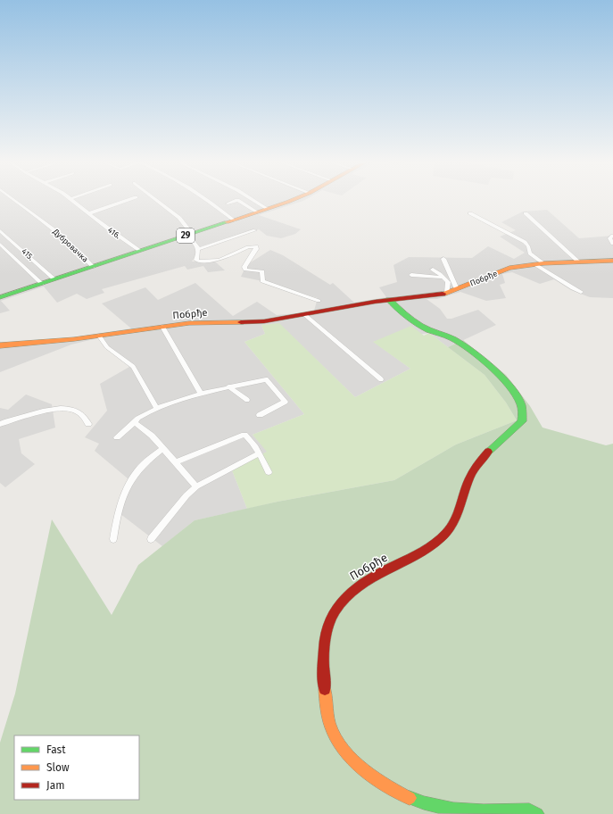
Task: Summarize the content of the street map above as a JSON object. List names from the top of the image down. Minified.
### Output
{"streets":{"street":["416.","29","Дубровачка","415.","Побрђе"]},"crossings":[["416.","Дубровачка"],["Дубровачка","415."]],"legend":["Fast","Slow","Jam"]}
